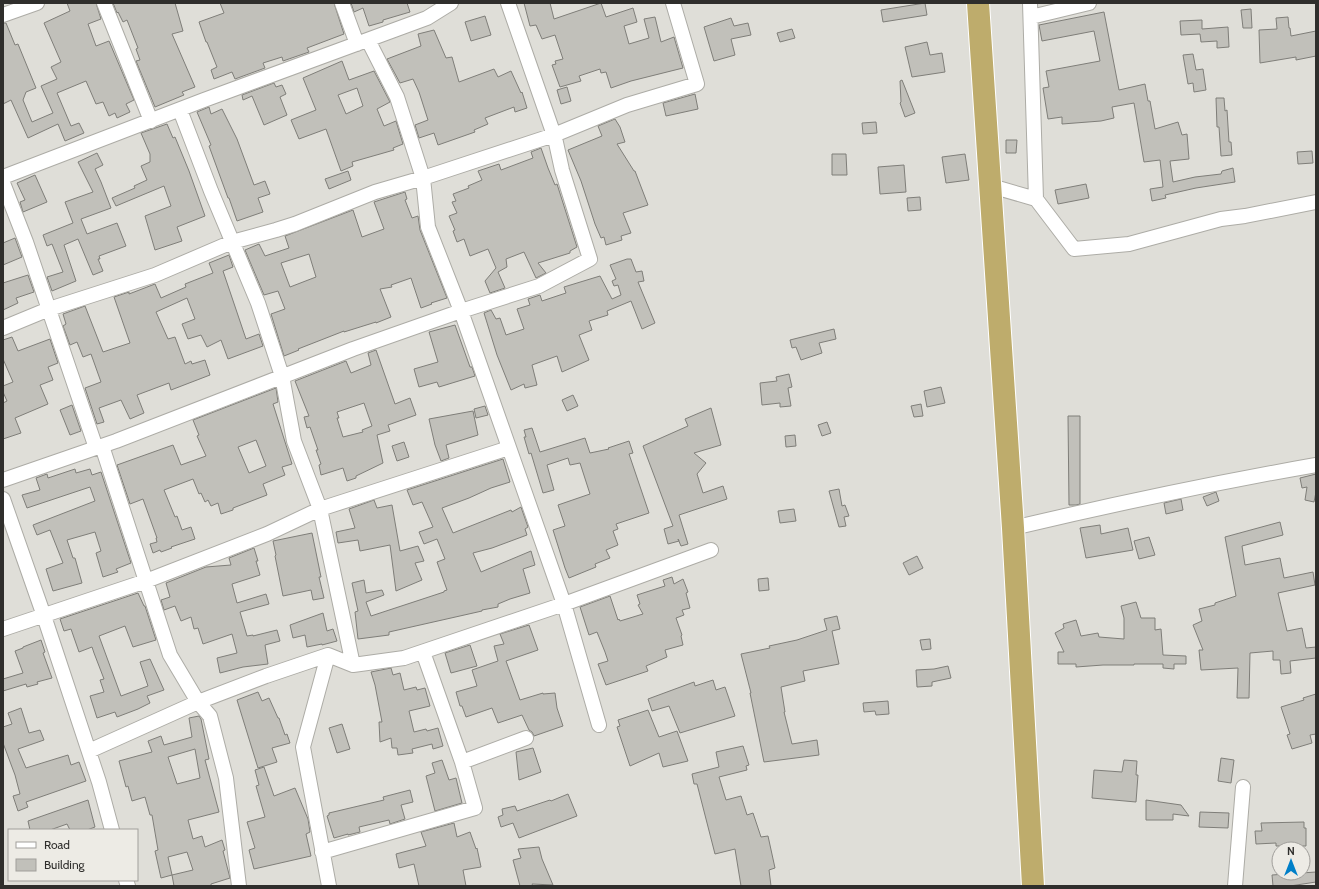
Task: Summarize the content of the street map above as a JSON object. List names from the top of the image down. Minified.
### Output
{"legend":["Road","Building"],"north":"top"}
